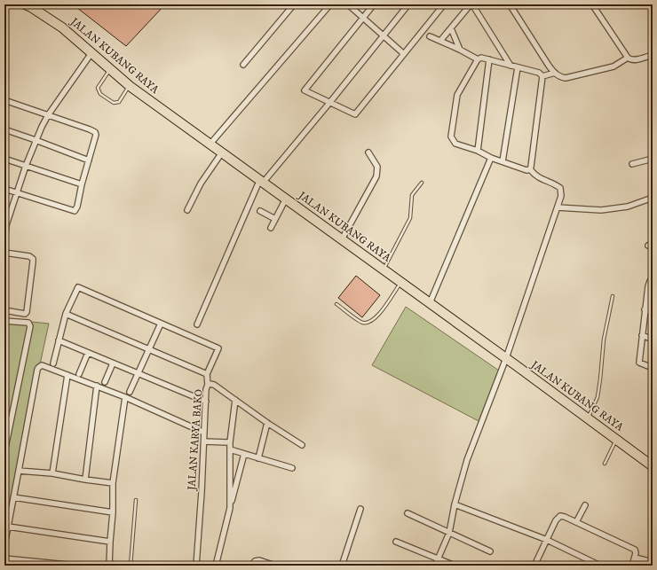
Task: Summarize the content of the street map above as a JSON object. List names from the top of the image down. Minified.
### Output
{"streets":{"highway":["JALAN KUBANG RAYA"],"street":["JALAN KARYA BAKO"]}}
